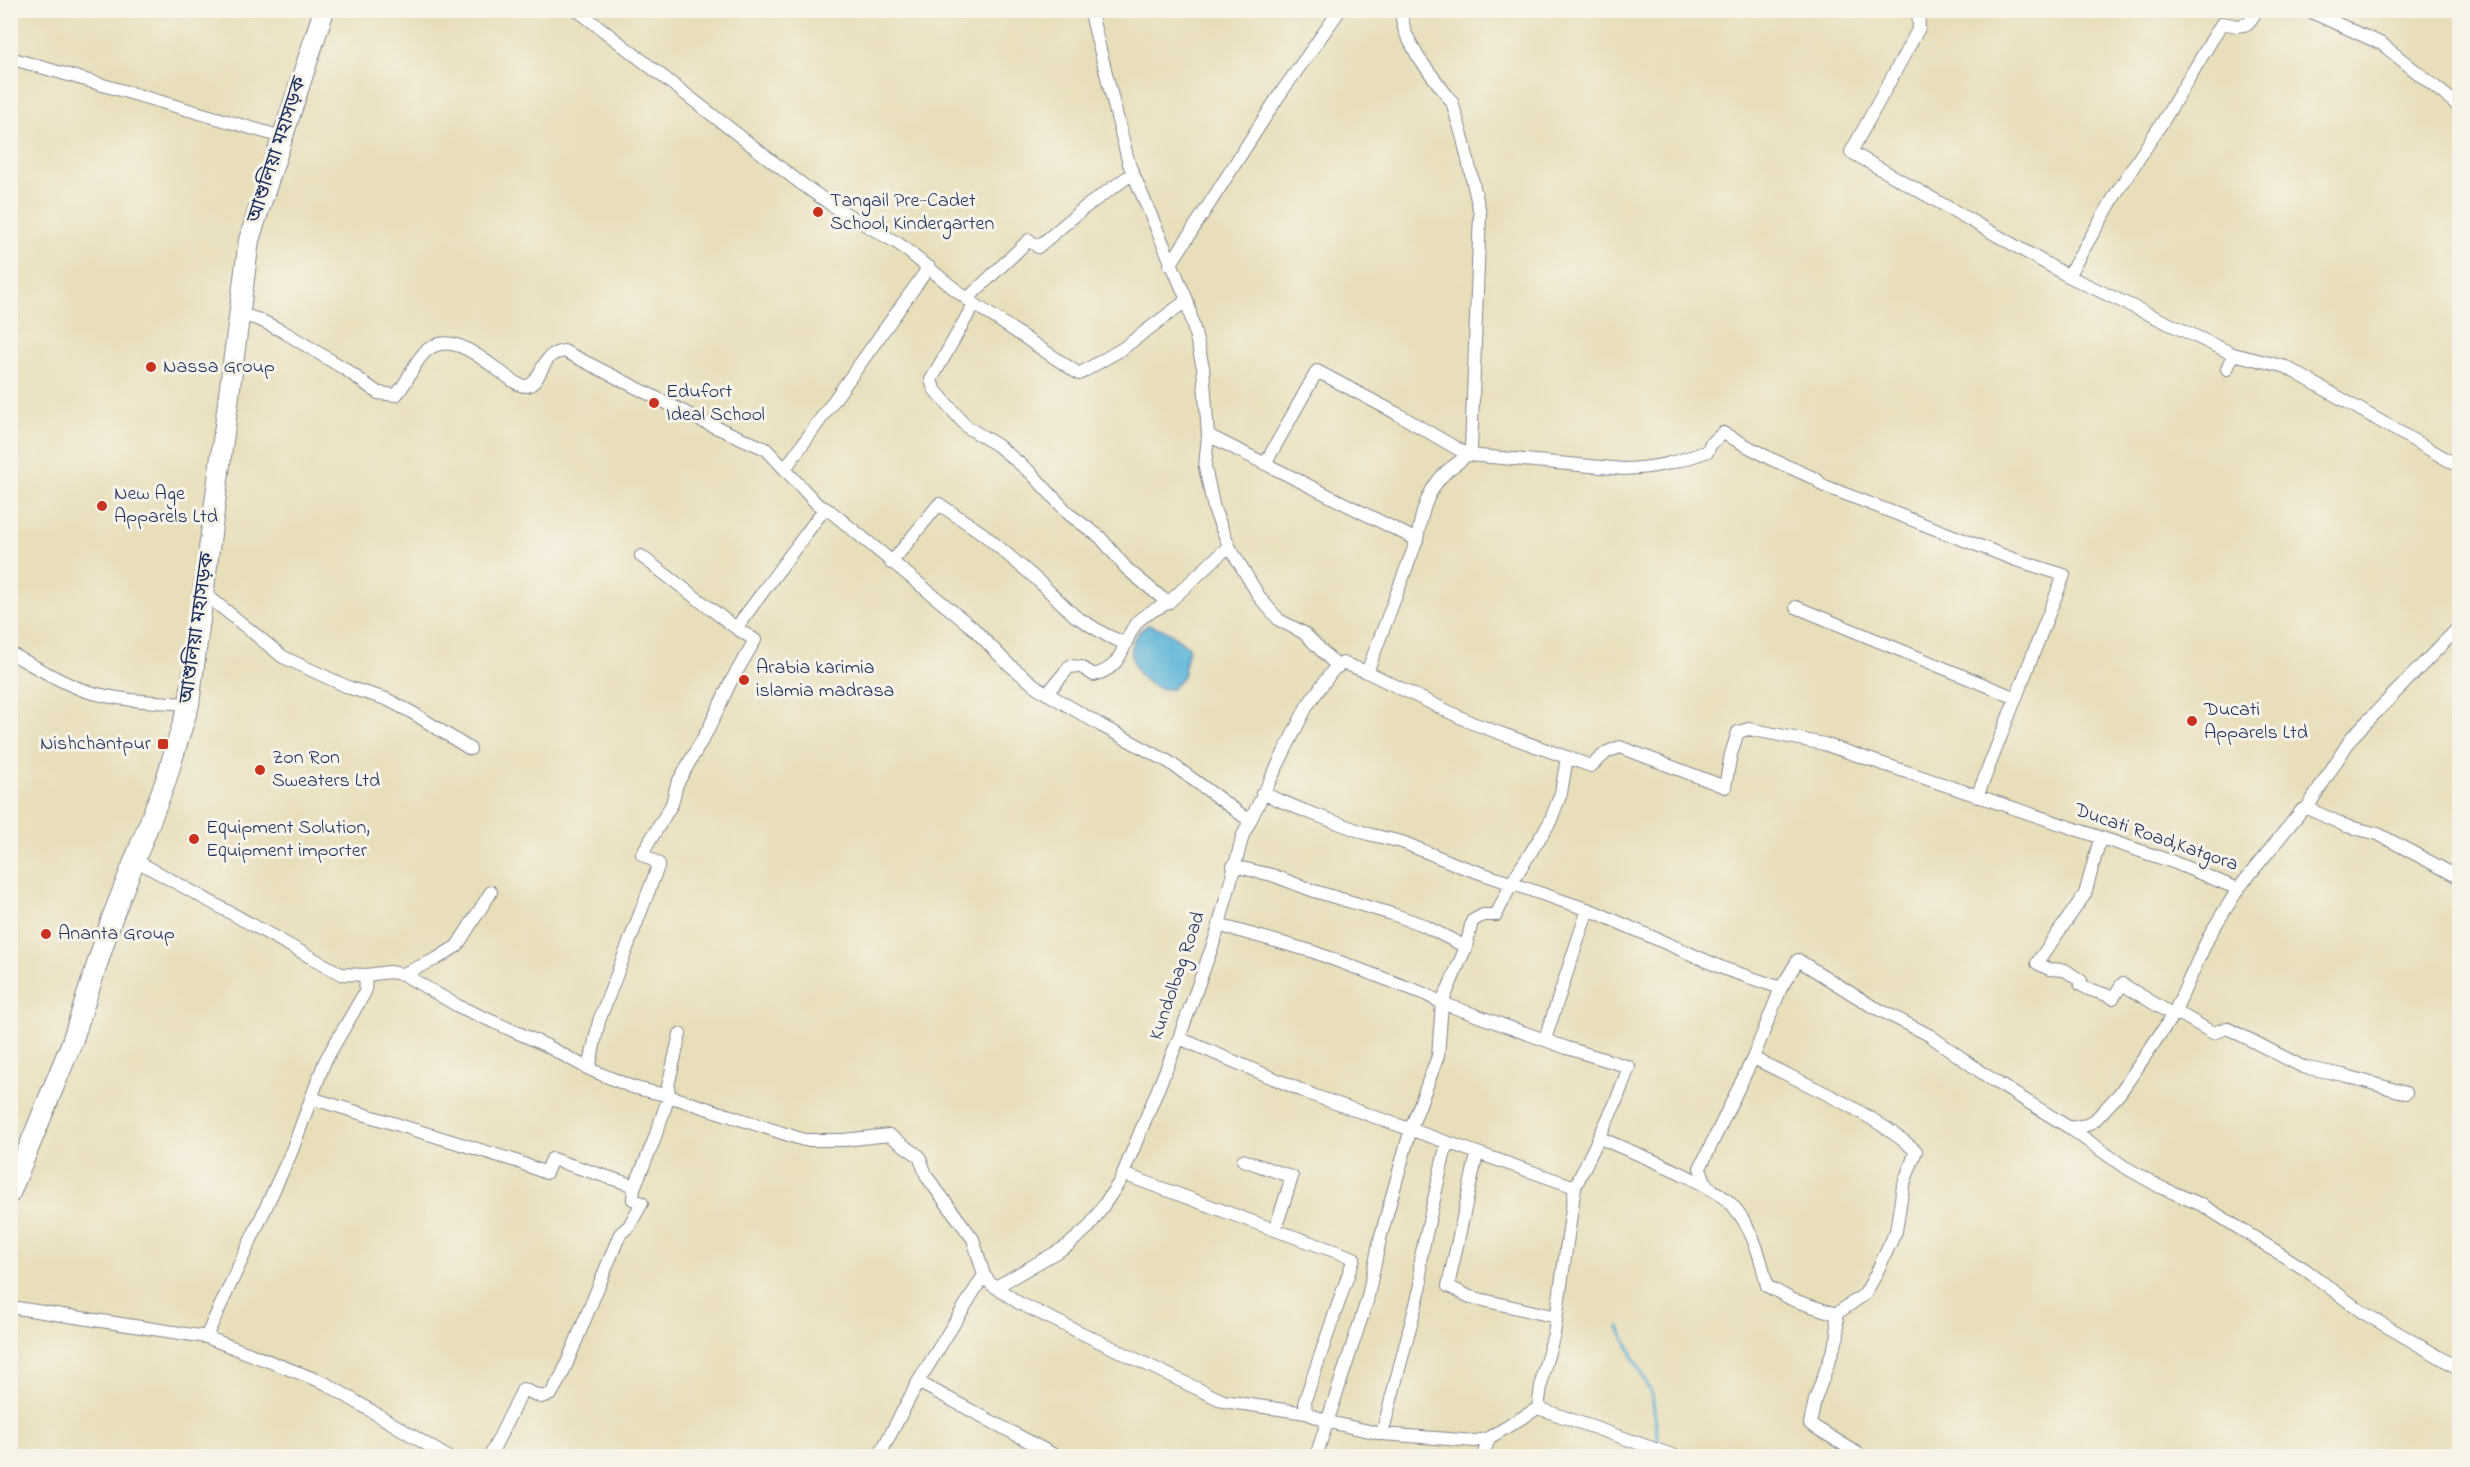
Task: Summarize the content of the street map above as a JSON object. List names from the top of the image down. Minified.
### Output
{"streets":{"highway":["আশুলিয়া মহাসড়ক"],"street":["Ducati Road,Katgora","Kundolbag Road"]},"places":{"other":["Tangail Pre-Cadet School, Kindergarten","Nassa Group","Edufort Ideal School","New Age Apparels Ltd","Arabia karimia islamia madrasa","Ducati Apparels Ltd","Zon Ron Sweaters Ltd","Equipment Solution, Equipment importer","Ananta Group"],"transit":["Nishchantpur"]}}
